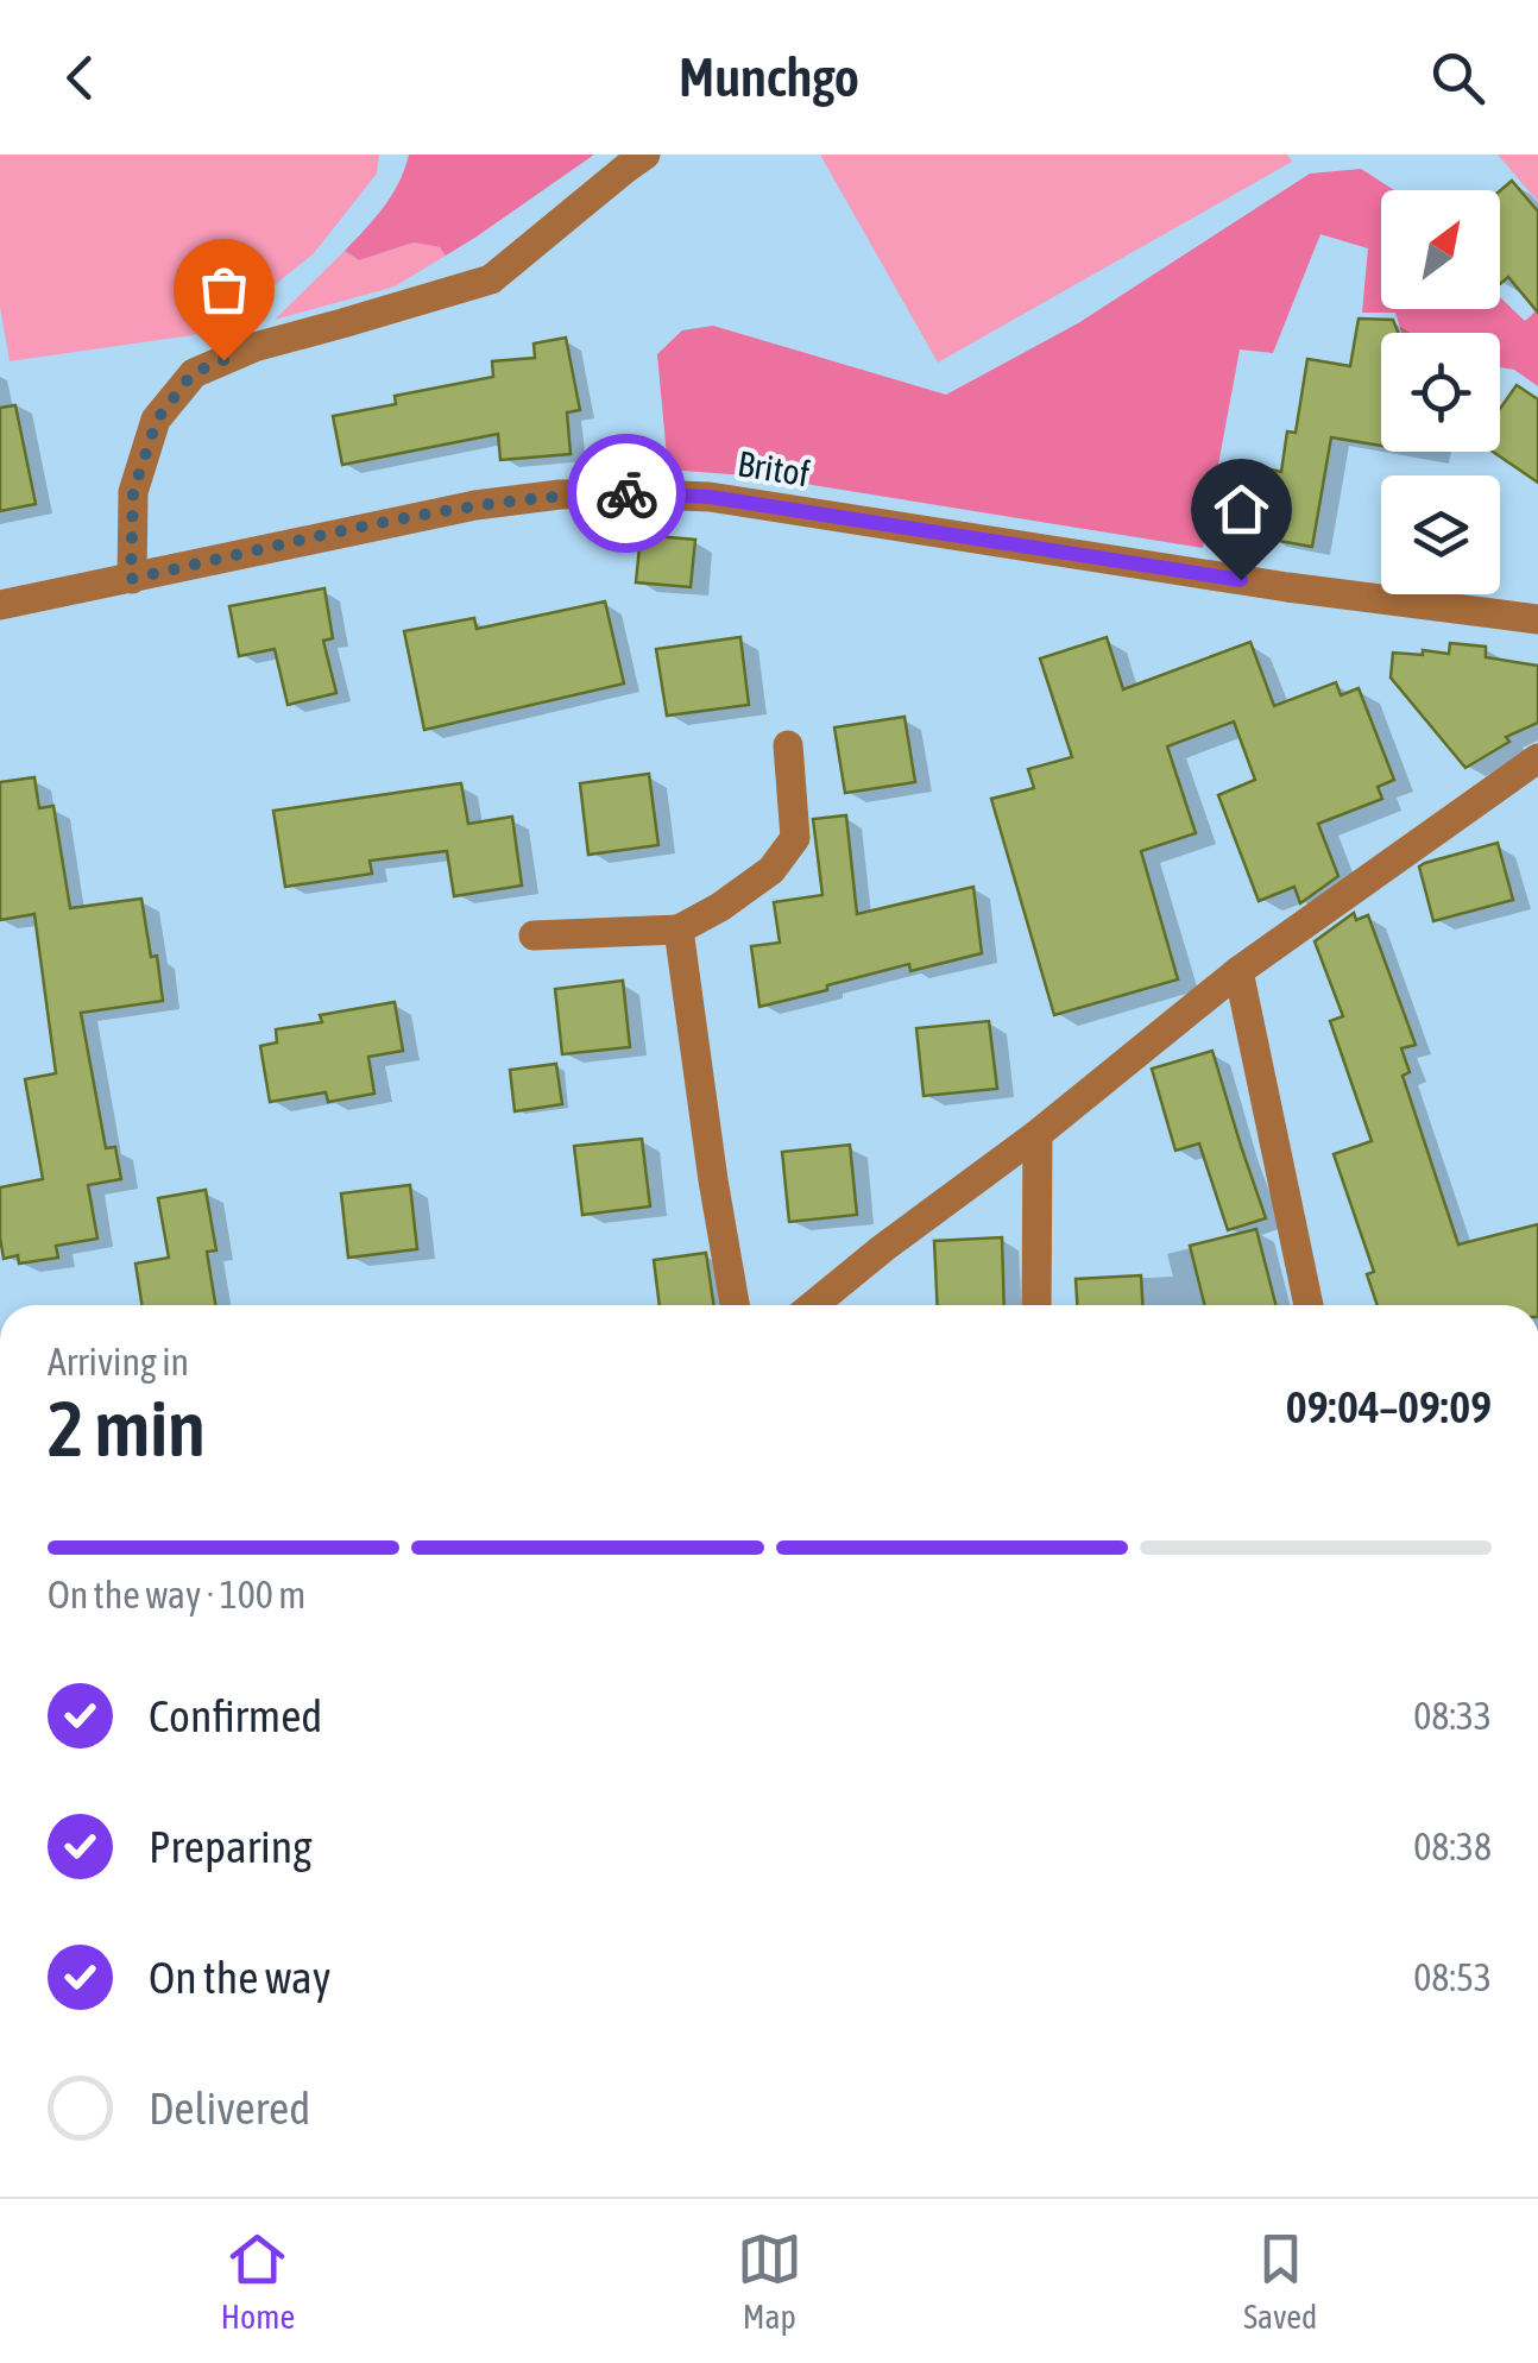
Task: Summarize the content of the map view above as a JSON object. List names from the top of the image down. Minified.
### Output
{"streets":{"street":["Britof"]},"north":"top right","page":{"header":"Munchgo","heading":["2 min","Arriving in","09:04–09:09"],"bar":"On the way · 100 m","list":[["Confirmed","08:33"],["Preparing","08:38"],["On the way","08:53"],"Delivered"],"tabs":["Home","Map","Saved"]}}
